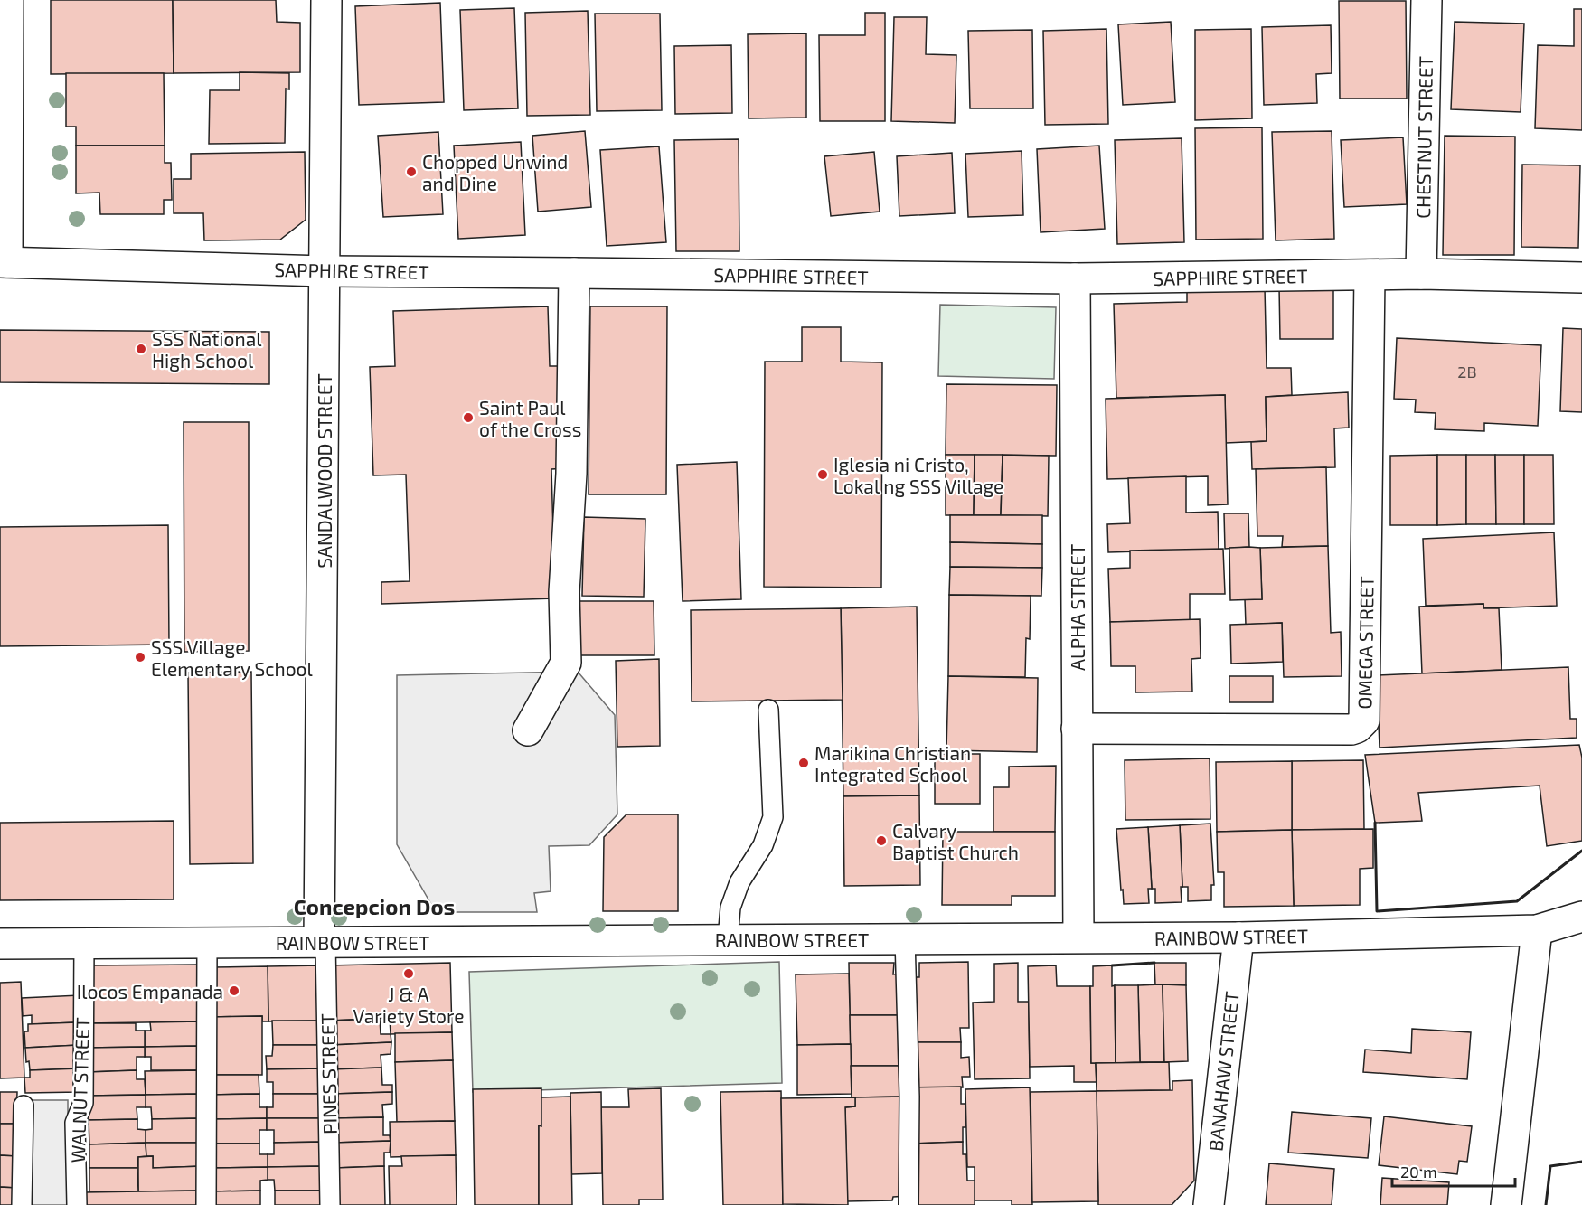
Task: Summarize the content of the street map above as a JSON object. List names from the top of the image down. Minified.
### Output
{"streets":{"street":["CHESTNUT STREET","SAPPHIRE STREET","SANDALWOOD STREET","ALPHA STREET","OMEGA STREET","RAINBOW STREET","BANAHAW STREET"],"lane":["PINES STREET","WALNUT STREET"]},"crossings":[["CHESTNUT STREET","SAPPHIRE STREET"],["SAPPHIRE STREET","SANDALWOOD STREET"],["SAPPHIRE STREET","ALPHA STREET"],["SAPPHIRE STREET","OMEGA STREET"],["SANDALWOOD STREET","RAINBOW STREET"],["SANDALWOOD STREET","PINES STREET"],["ALPHA STREET","OMEGA STREET"],["ALPHA STREET","RAINBOW STREET"],["RAINBOW STREET","BANAHAW STREET"],["RAINBOW STREET","PINES STREET"],["RAINBOW STREET","WALNUT STREET"]],"districts":["Concepcion Dos"],"places":["Chopped Unwind and Dine","SSS National High School","Saint Paul of the Cross","Iglesia ni Cristo, Lokal ng SSS Village","SSS Village Elementary School","Marikina Christian Integrated School","Calvary Baptist Church","J & A Variety Store","Ilocos Empanada"],"house_numbers":["2B"],"scale_bar":"20 m"}
